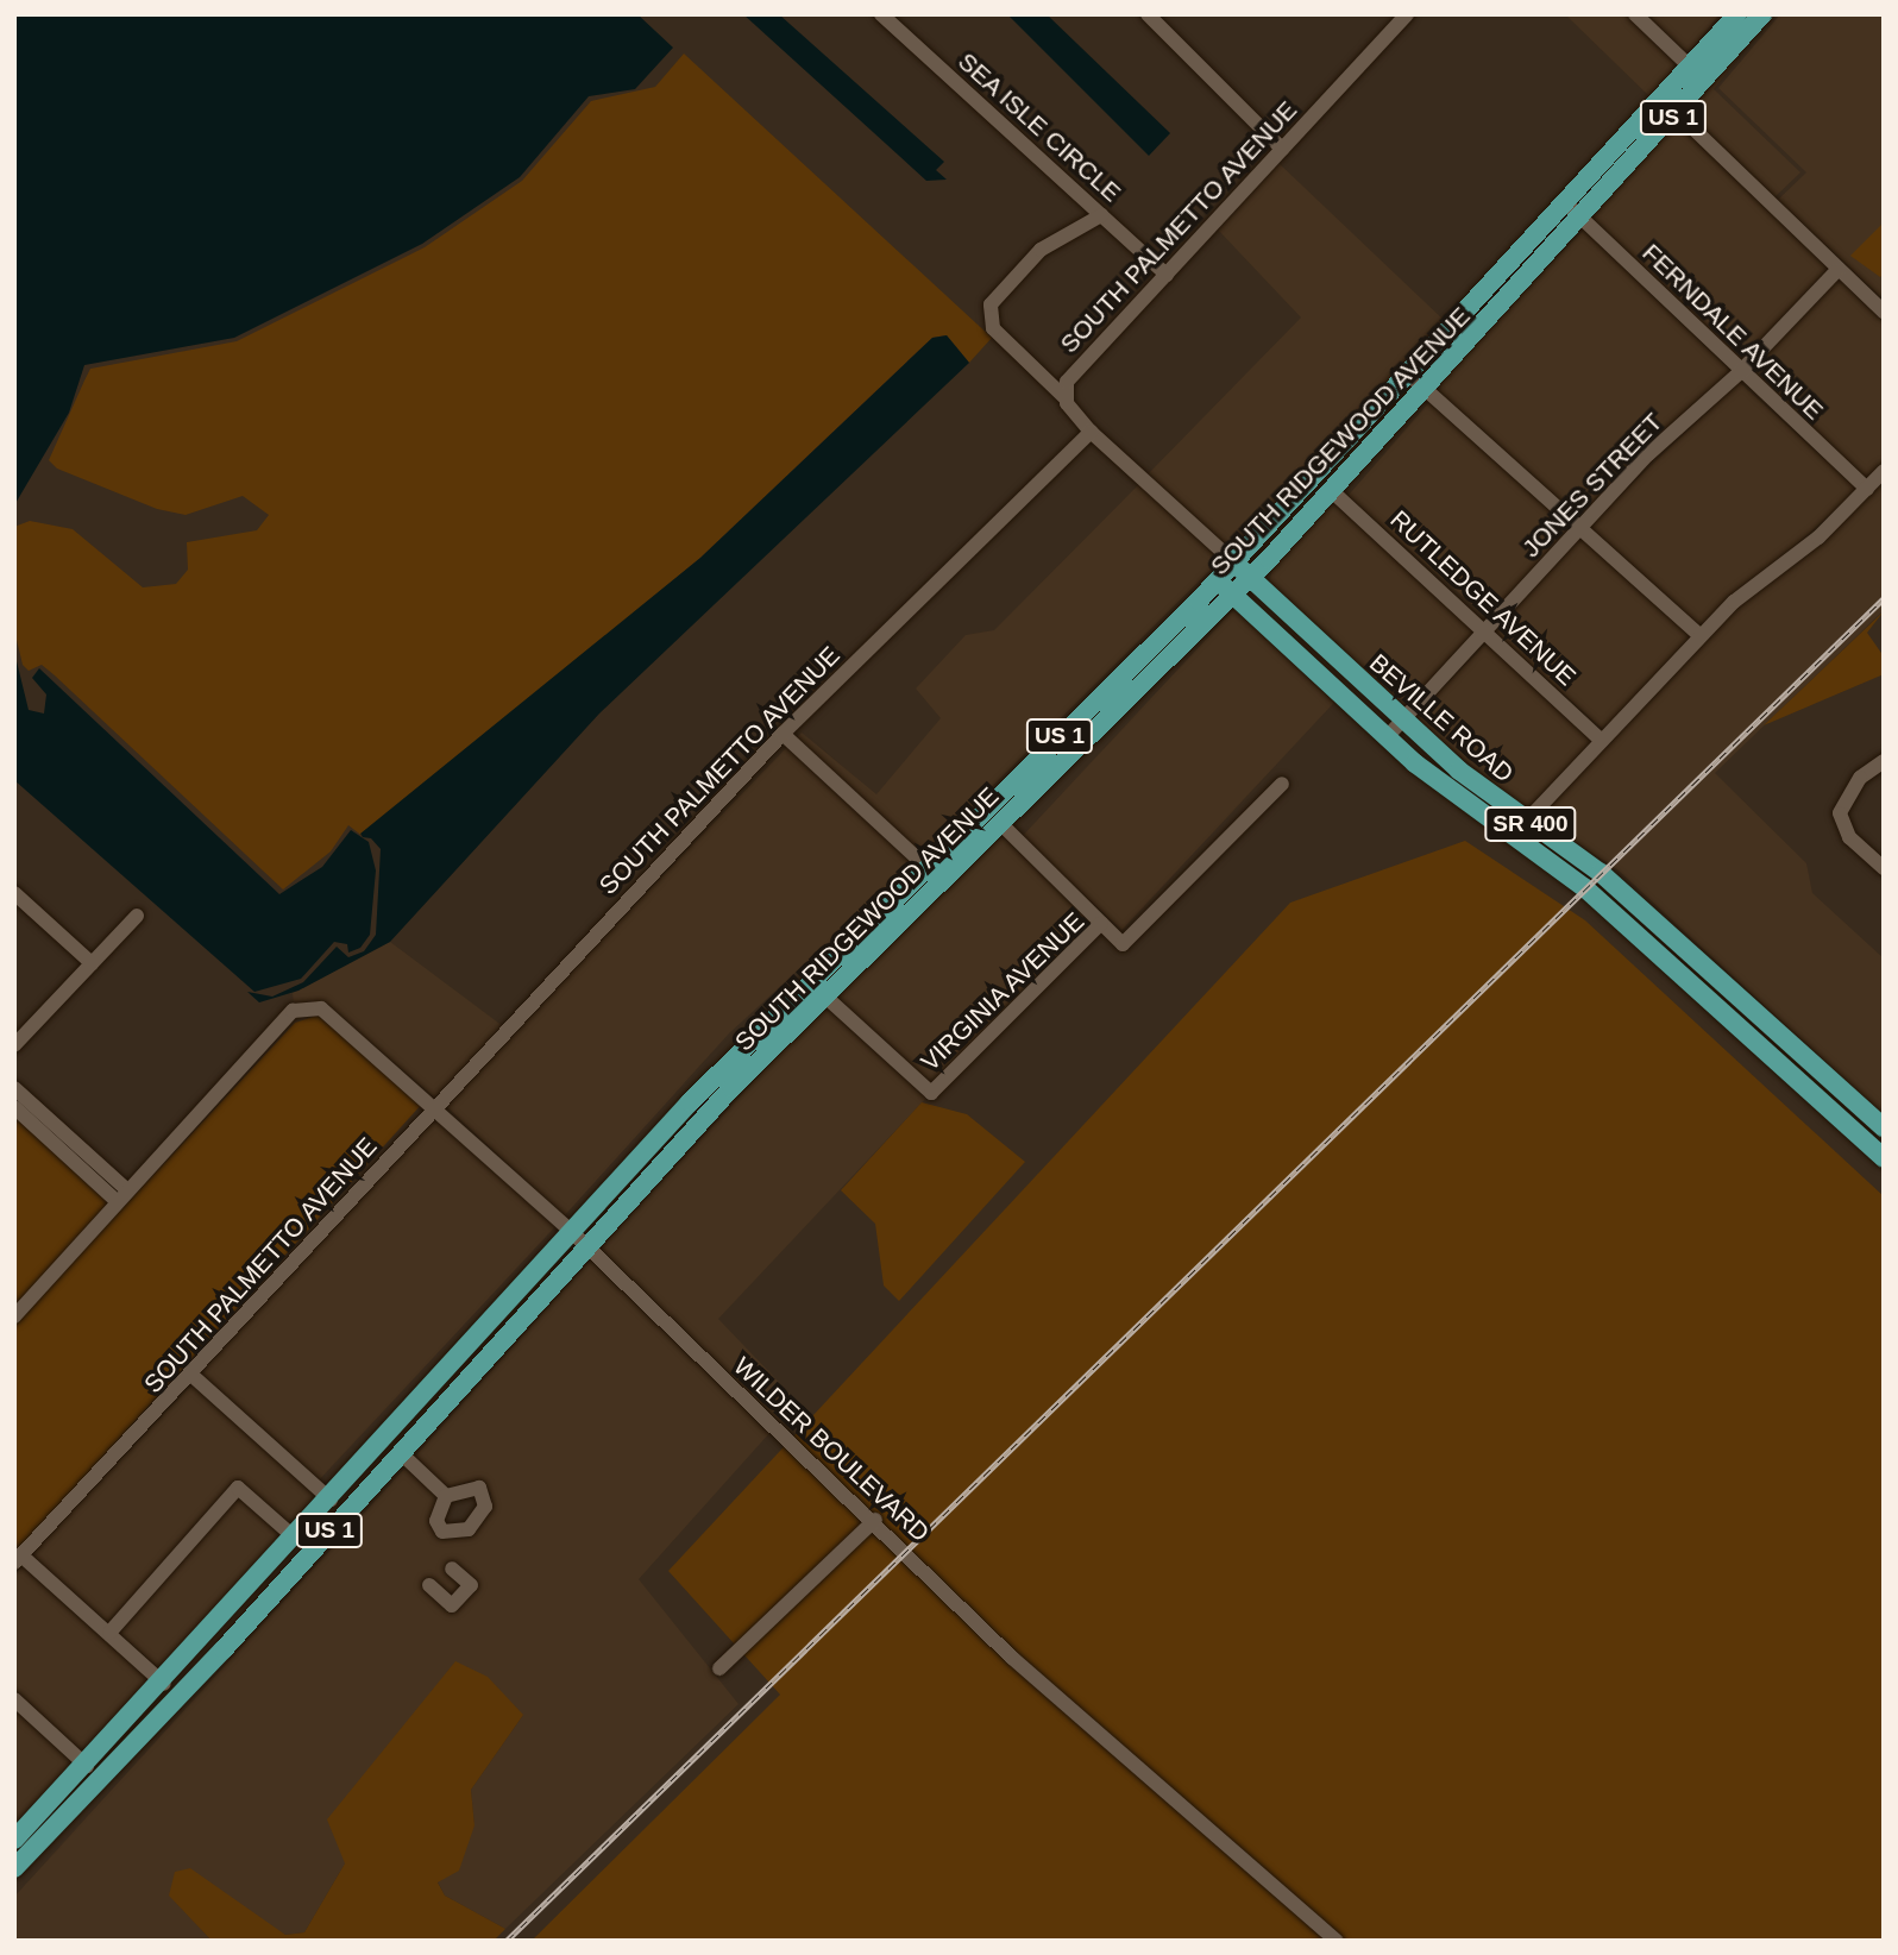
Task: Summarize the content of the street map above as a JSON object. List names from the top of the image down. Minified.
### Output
{"streets":{"main road":["US 1","SOUTH RIDGEWOOD AVENUE","BEVILLE ROAD","SR 400"],"street":["SEA ISLE CIRCLE","SOUTH PALMETTO AVENUE","FERNDALE AVENUE","JONES STREET","RUTLEDGE AVENUE","VIRGINIA AVENUE","WILDER BOULEVARD"]},"crossings":[["SEA ISLE CIRCLE","SOUTH PALMETTO AVENUE"],["SOUTH PALMETTO AVENUE","BEVILLE ROAD"],["SOUTH PALMETTO AVENUE","WILDER BOULEVARD"],["FERNDALE AVENUE","SOUTH RIDGEWOOD AVENUE"],["FERNDALE AVENUE","JONES STREET"],["SOUTH RIDGEWOOD AVENUE","RUTLEDGE AVENUE"],["SOUTH RIDGEWOOD AVENUE","BEVILLE ROAD"],["SOUTH RIDGEWOOD AVENUE","VIRGINIA AVENUE"],["SOUTH RIDGEWOOD AVENUE","WILDER BOULEVARD"],["JONES STREET","RUTLEDGE AVENUE"],["JONES STREET","BEVILLE ROAD"]]}
